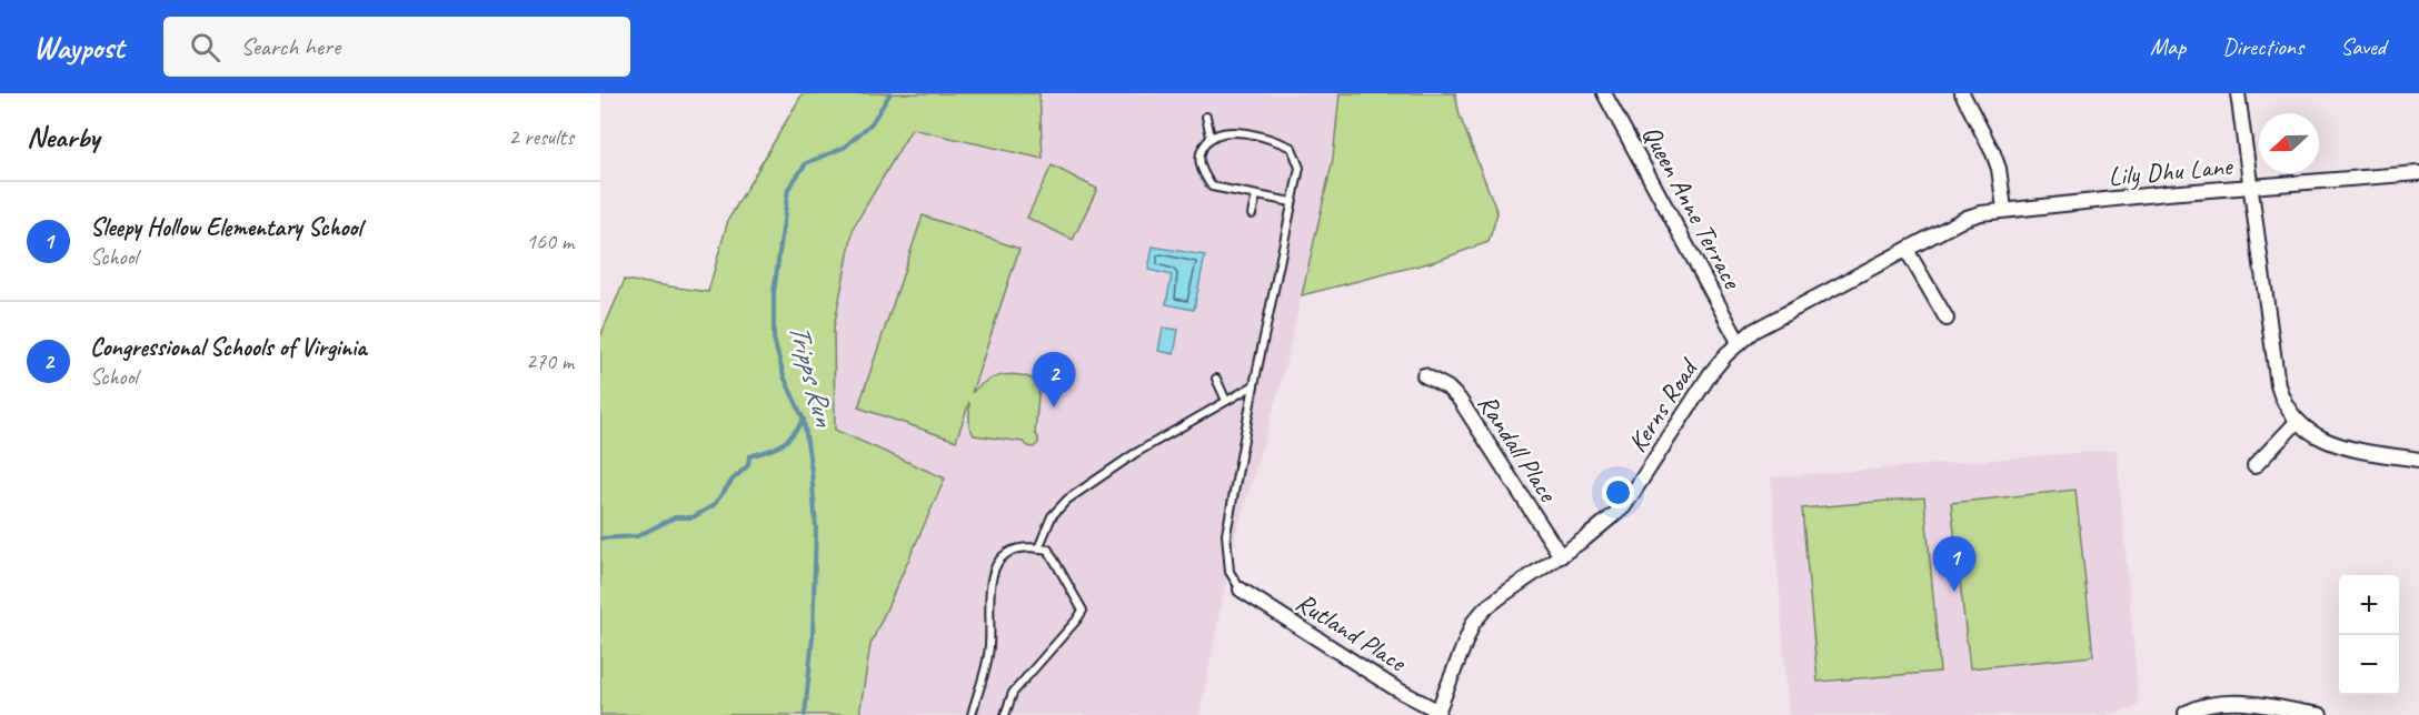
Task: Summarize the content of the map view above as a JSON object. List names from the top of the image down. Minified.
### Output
{"streets":{"street":["Lily Dhu Lane","Queen Anne Terrace","Kerns Road","Randall Place","Rutland Place"]},"crossings":[["Lily Dhu Lane","Kerns Road"],["Queen Anne Terrace","Kerns Road"],["Kerns Road","Randall Place"],["Kerns Road","Rutland Place"]],"water":["Tripps Run"],"north":"left","page":{"header":"Waypost","search":"Search here","nav":["Map","Directions","Saved"],"heading":["Nearby","2 results"],"list":[{"mark":"1","name":"Sleepy Hollow Elementary School","note":"School","value":"160 m"},{"mark":"2","name":"Congressional Schools of Virginia","note":"School","value":"270 m"}],"pins":["2","1"],"map_buttons":["+","−"]}}
